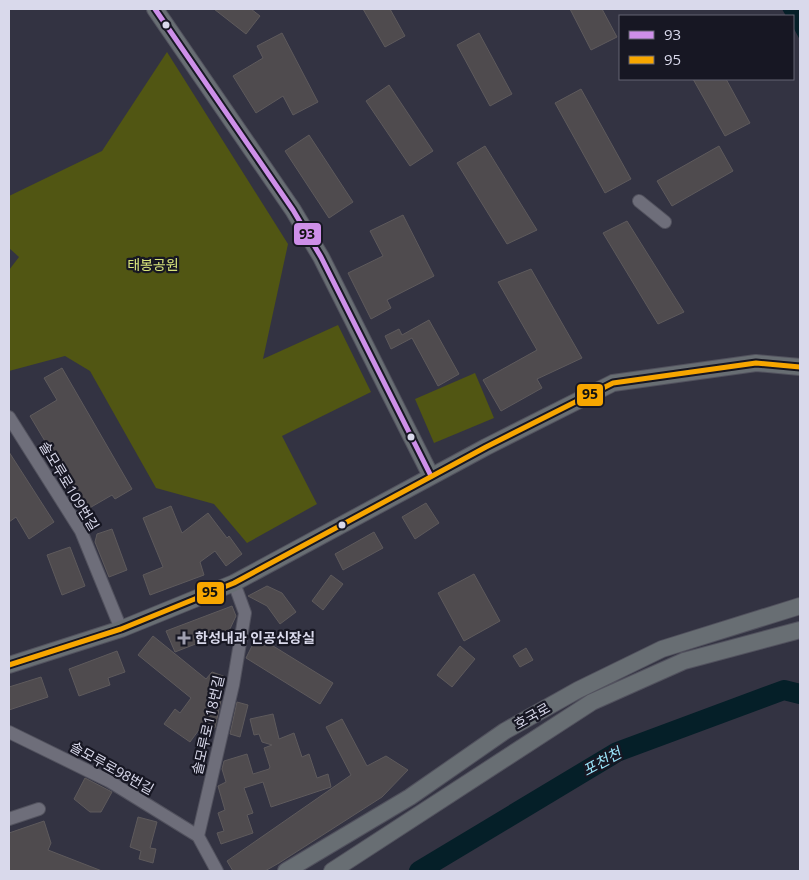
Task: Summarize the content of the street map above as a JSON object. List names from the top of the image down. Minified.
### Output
{"streets":{"main road":["호국로"],"street":["솔모루로109번길","솔모루로118번길","솔모루로98번길"]},"crossings":[["솔모루로118번길","솔모루로98번길"]],"water":["포천천"],"parks":["태봉공원"],"places":{"health":["한성내과 인공신장실"]},"lines":["transit line 93","transit line 95"],"legend":["93","95"]}
